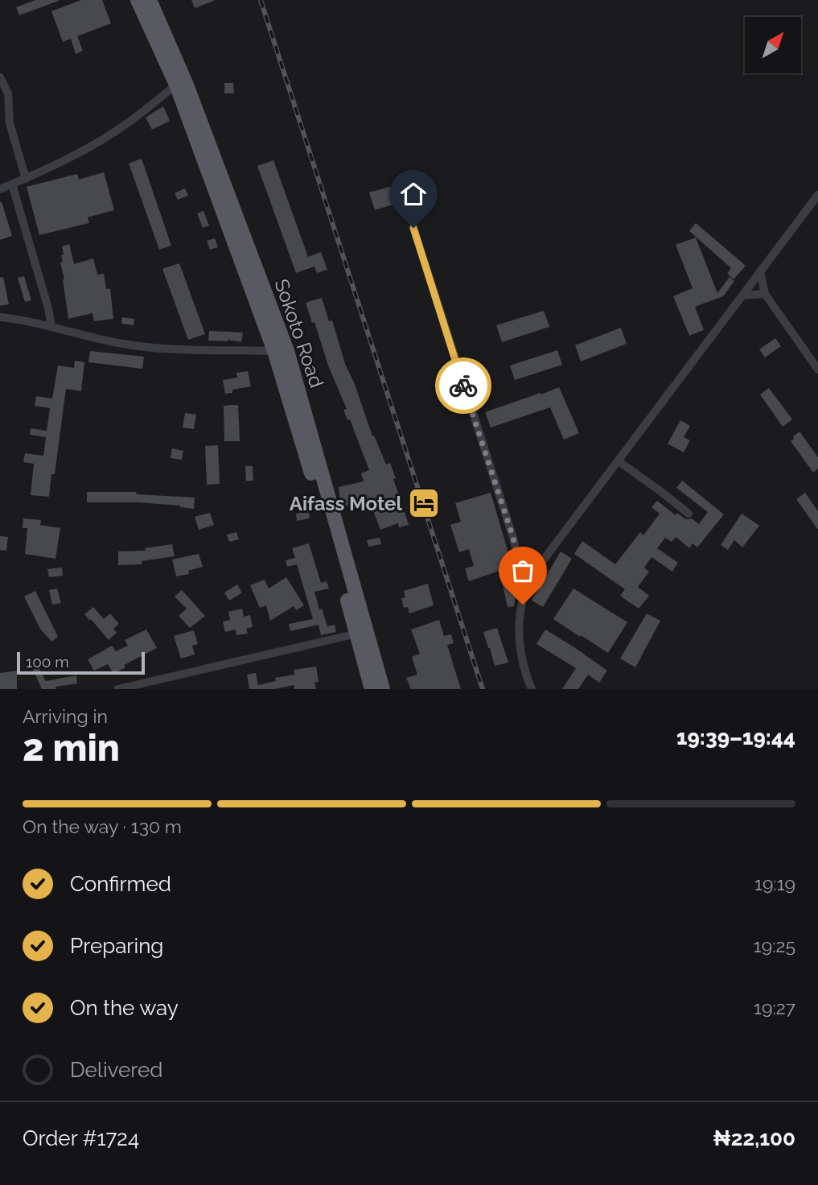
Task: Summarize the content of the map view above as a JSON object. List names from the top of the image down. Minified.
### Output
{"streets":{"main road":["Sokoto Road"]},"places":{"hotel":["Aifass Motel"]},"scale_bar":"100 m","north":"top right","page":{"scale":"100 m","heading":["2 min","Arriving in","19:39–19:44"],"panel":["Order #1724","₦22,100"],"bar":"On the way · 130 m","list":[["Confirmed","19:19"],["Preparing","19:25"],["On the way","19:27"],"Delivered"]}}
